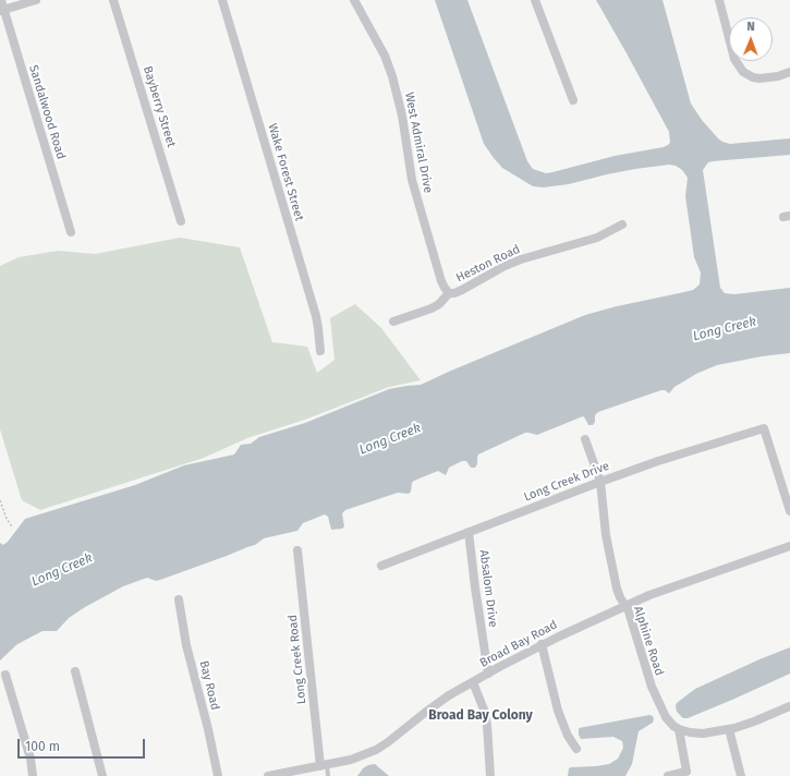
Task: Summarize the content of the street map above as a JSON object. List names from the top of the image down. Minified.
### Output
{"streets":{"street":["Bayberry Street","Sandalwood Road","West Admiral Drive","Wake Forest Street","Heston Road","Long Creek Drive","Absalom Drive","Alphine Road","Broad Bay Road","Long Creek Road","Bay Road"]},"crossings":[["West Admiral Drive","Heston Road"],["Long Creek Drive","Absalom Drive"],["Long Creek Drive","Alphine Road"],["Absalom Drive","Broad Bay Road"],["Alphine Road","Broad Bay Road"],["Broad Bay Road","Long Creek Road"]],"districts":["Broad Bay Colony"],"water":["Long Creek"],"scale_bar":"100 m","north":"top"}
